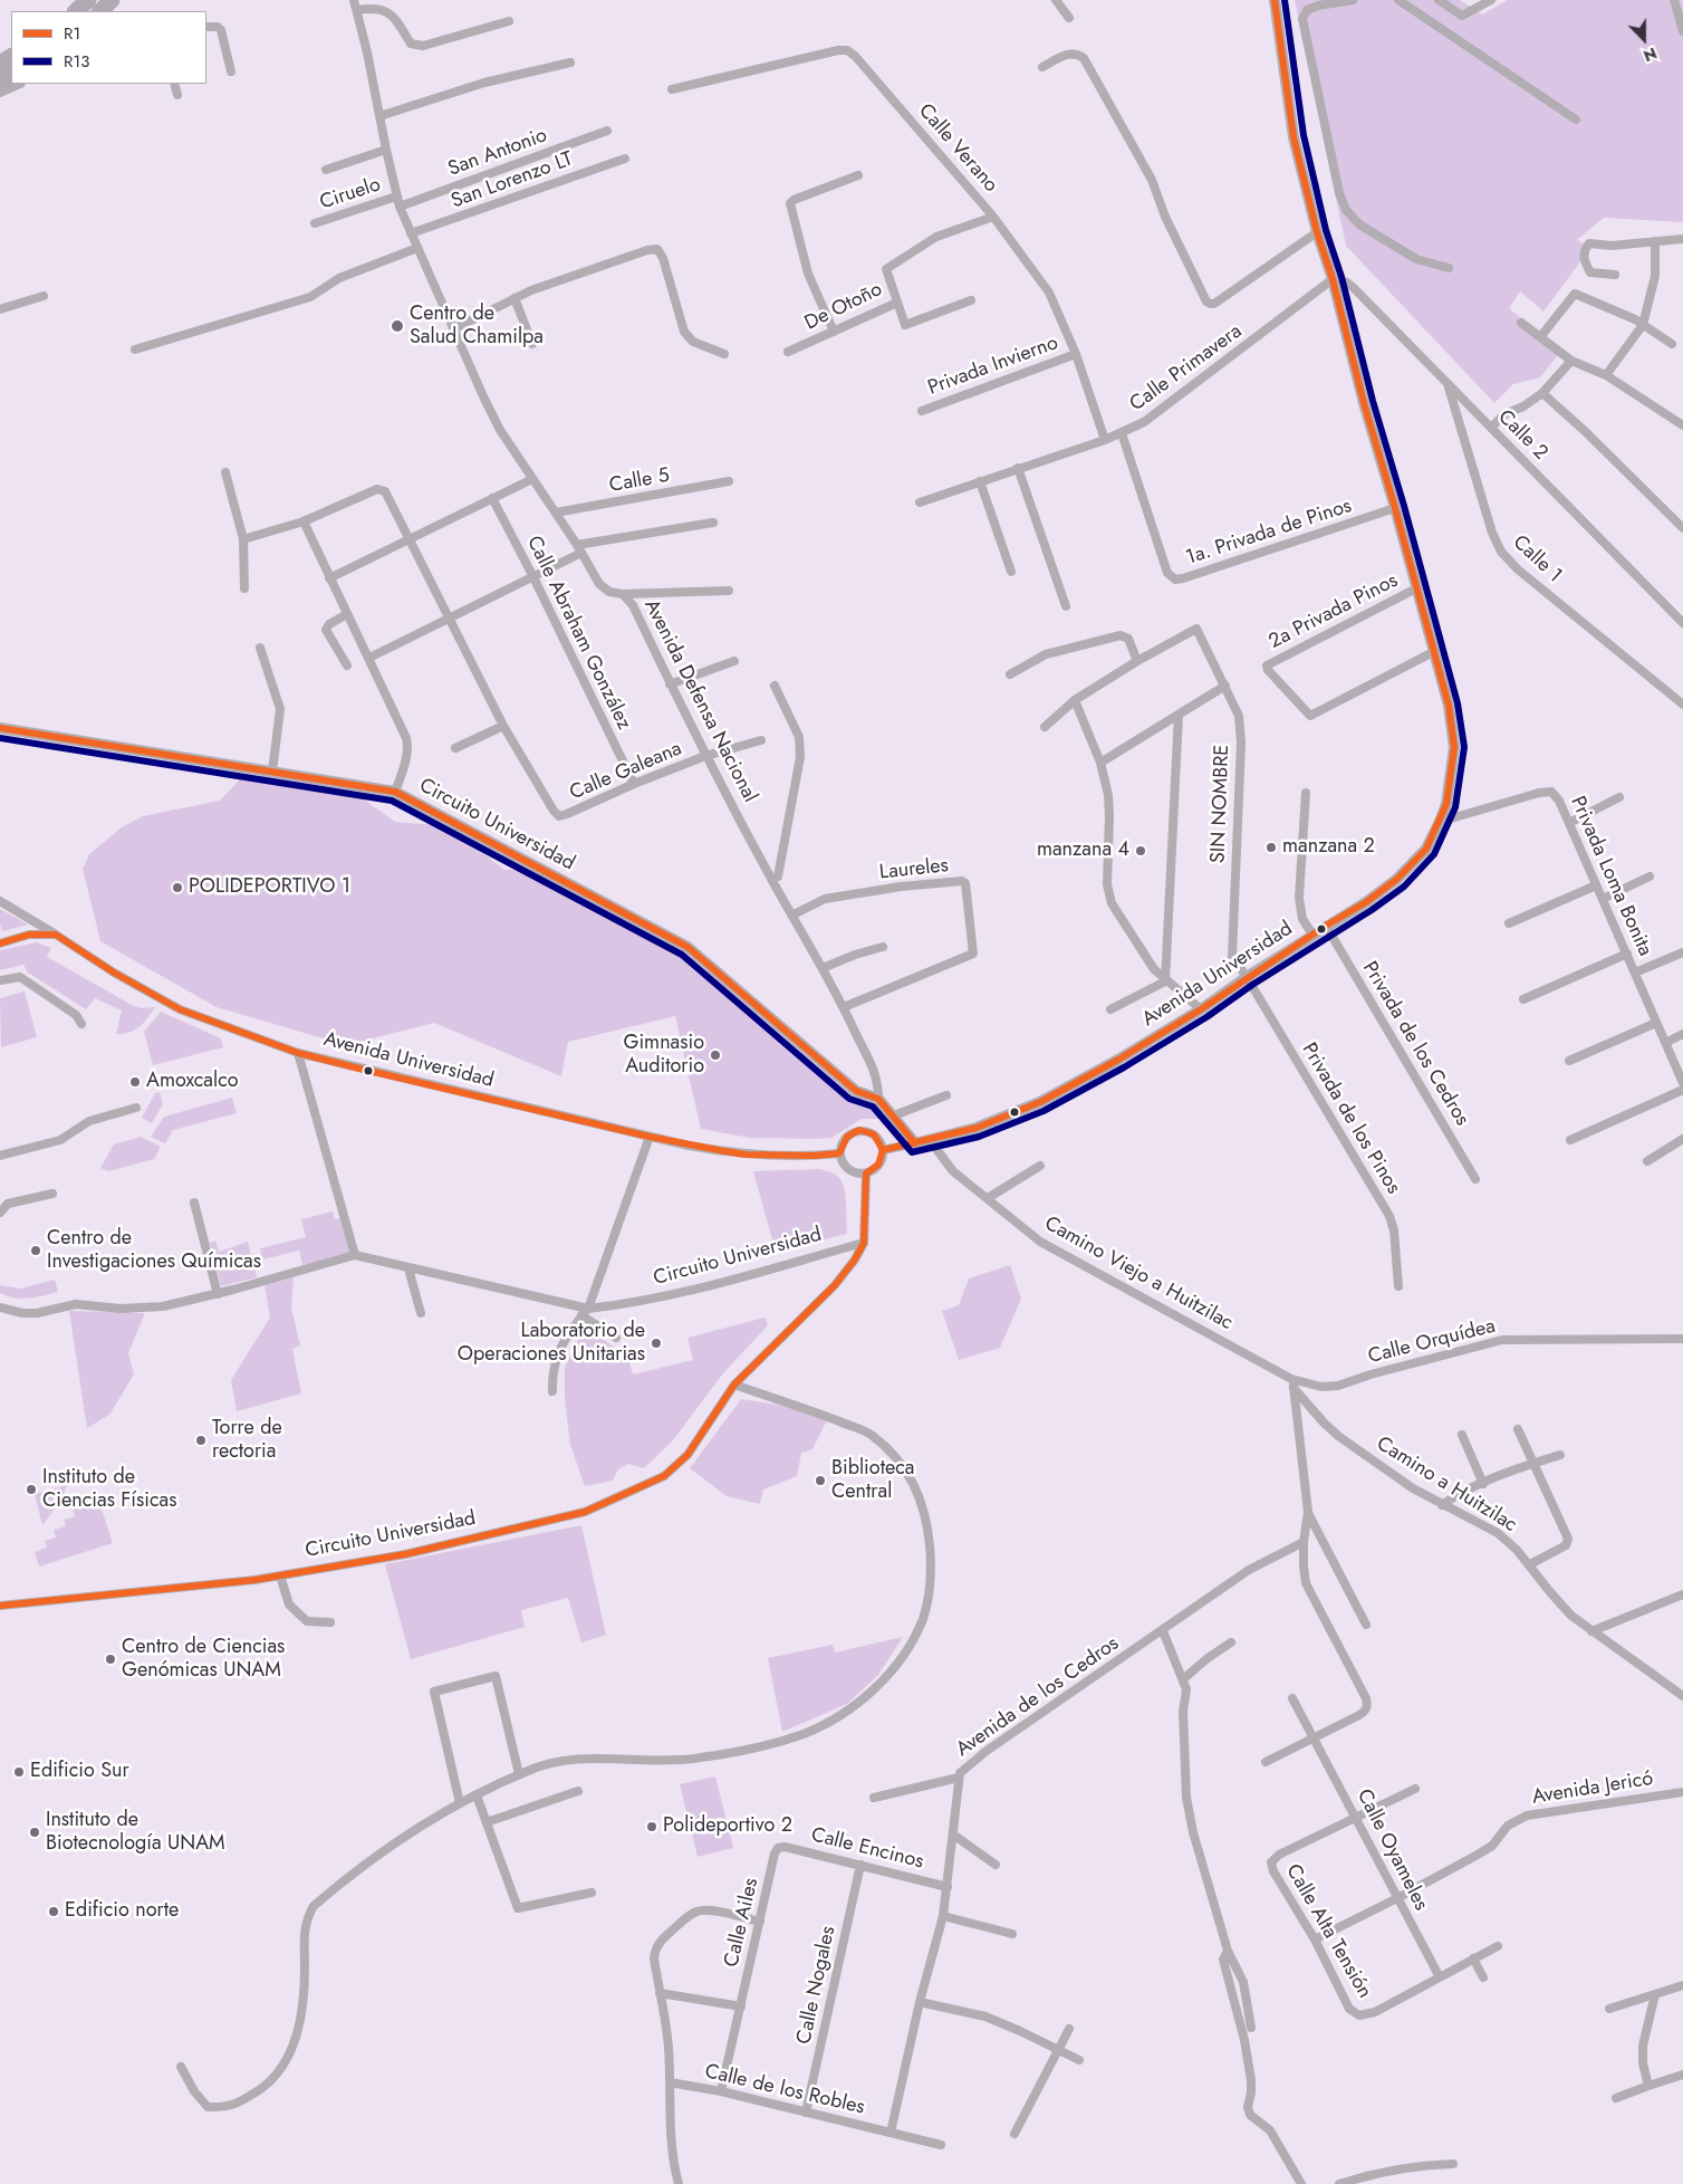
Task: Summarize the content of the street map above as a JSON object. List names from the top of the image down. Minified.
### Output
{"streets":{"street":["Calle Verano","San Antonio","San Lorenzo LT","Ciruelo","De Otoño","Privada Invierno","Calle Primavera","Calle 2","Calle 5","1a. Privada de Pinos","Calle 1","2a Privada Pinos","Calle Abraham González","Avenida Defensa Nacional","Calle Galeana","SIN NOMBRE","Circuito Universidad","Laureles","Privada Loma Bonita","Avenida Universidad","Privada de los Cedros","Privada de los Pinos","Camino Viejo a Huitzilac","Calle Orquídea","Camino a Huitzilac","Avenida de los Cedros","Avenida Jericó","Calle Encinos","Calle Oyameles","Calle Ailes","Calle Alta Tensión","Calle Nogales","Calle de los Robles"]},"crossings":[["Calle Verano","De Otoño"],["Calle Verano","Privada Invierno"],["Calle Verano","Calle Primavera"],["San Antonio","Avenida Defensa Nacional"],["San Lorenzo LT","Avenida Defensa Nacional"],["Ciruelo","Avenida Defensa Nacional"],["Calle Primavera","Calle 2"],["Calle Primavera","1a. Privada de Pinos"],["Calle Primavera","Avenida Universidad"],["Calle 2","Calle 1"],["Calle 2","Avenida Universidad"],["Calle 5","Avenida Defensa Nacional"],["1a. Privada de Pinos","Avenida Universidad"],["2a Privada Pinos","Avenida Universidad"],["Calle Abraham González","Calle Galeana"],["Avenida Defensa Nacional","Calle Galeana"],["Avenida Defensa Nacional","Circuito Universidad"],["Avenida Defensa Nacional","Laureles"],["SIN NOMBRE","Avenida Universidad"],["SIN NOMBRE","Privada de los Pinos"],["Circuito Universidad","Avenida Universidad"],["Privada Loma Bonita","Avenida Universidad"],["Avenida Universidad","Privada de los Cedros"],["Avenida Universidad","Privada de los Pinos"],["Avenida Universidad","Camino Viejo a Huitzilac"],["Camino Viejo a Huitzilac","Calle Orquídea"],["Avenida de los Cedros","Calle Encinos"],["Avenida de los Cedros","Calle de los Robles"],["Avenida Jericó","Calle Oyameles"],["Calle Encinos","Calle Ailes"],["Calle Encinos","Calle Nogales"],["Calle Oyameles","Calle Alta Tensión"],["Calle Ailes","Calle de los Robles"],["Calle Nogales","Calle de los Robles"]],"places":["Centro de Salud Chamilpa","manzana 2","manzana 4","POLIDEPORTIVO 1","Gimnasio Auditorio","Amoxcalco","Centro de Investigaciones Químicas","Laboratorio de Operaciones Unitarias","Torre de rectoria","Biblioteca Central","Instituto de Ciencias Físicas","Centro de Ciencias Genómicas UNAM","Edificio Sur","Polideportivo 2","Instituto de Biotecnología UNAM","Edificio norte"],"lines":["transit line R1","transit line R13"],"legend":["R1","R13"],"north":"bottom"}
